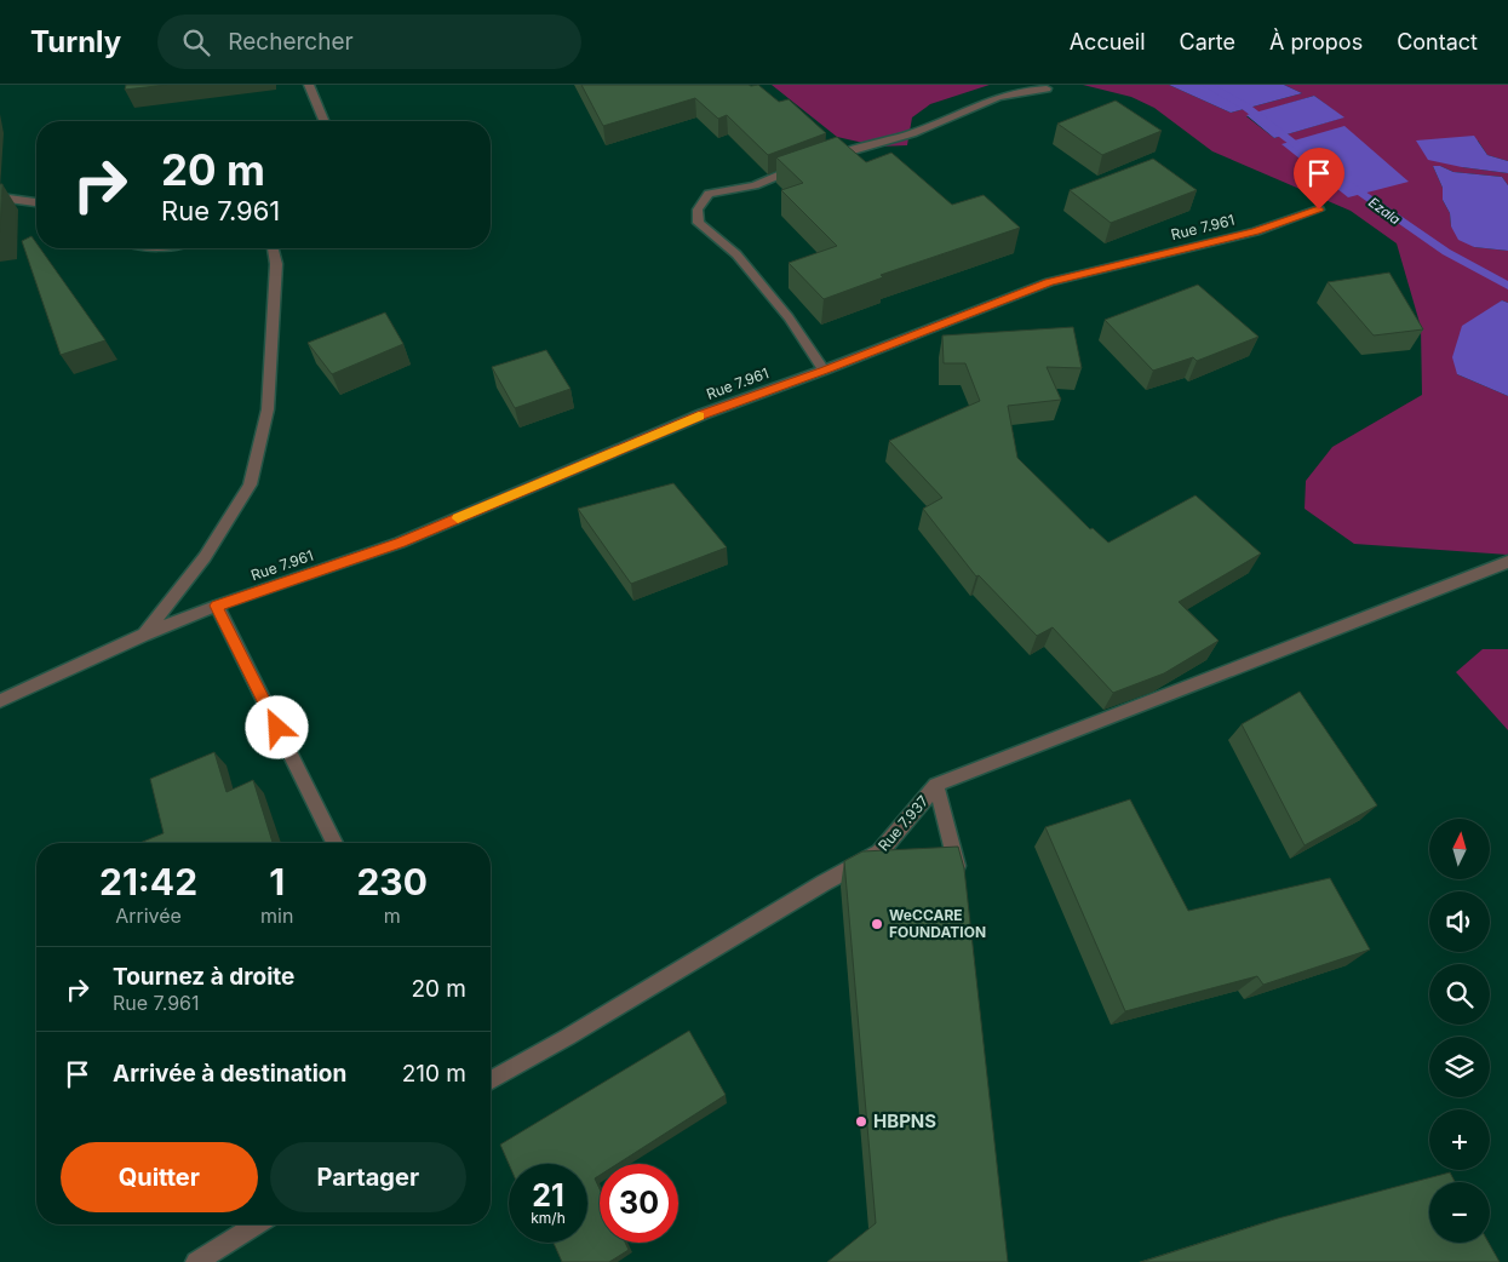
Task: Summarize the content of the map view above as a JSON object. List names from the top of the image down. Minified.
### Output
{"streets":{"street":["Rue 7.961","Rue 7.937"]},"water":["Ezala"],"places":["WeCCARE FOUNDATION","HBPNS"],"north":"top","page":{"header":"Turnly","search":"Rechercher","nav":["Accueil","Carte","À propos","Contact"],"turn":["20 m","Rue 7.961"],"map_buttons":["+","−"],"eta":["21:42","Arrivée","1","min","230","m"],"list":[{"name":"Tournez à droite","note":"Rue 7.961","value":"20 m"},{"name":"Arrivée à destination","value":"210 m"}],"buttons":["Quitter","Partager"],"speed":"21 km/h","limit":"30"}}
